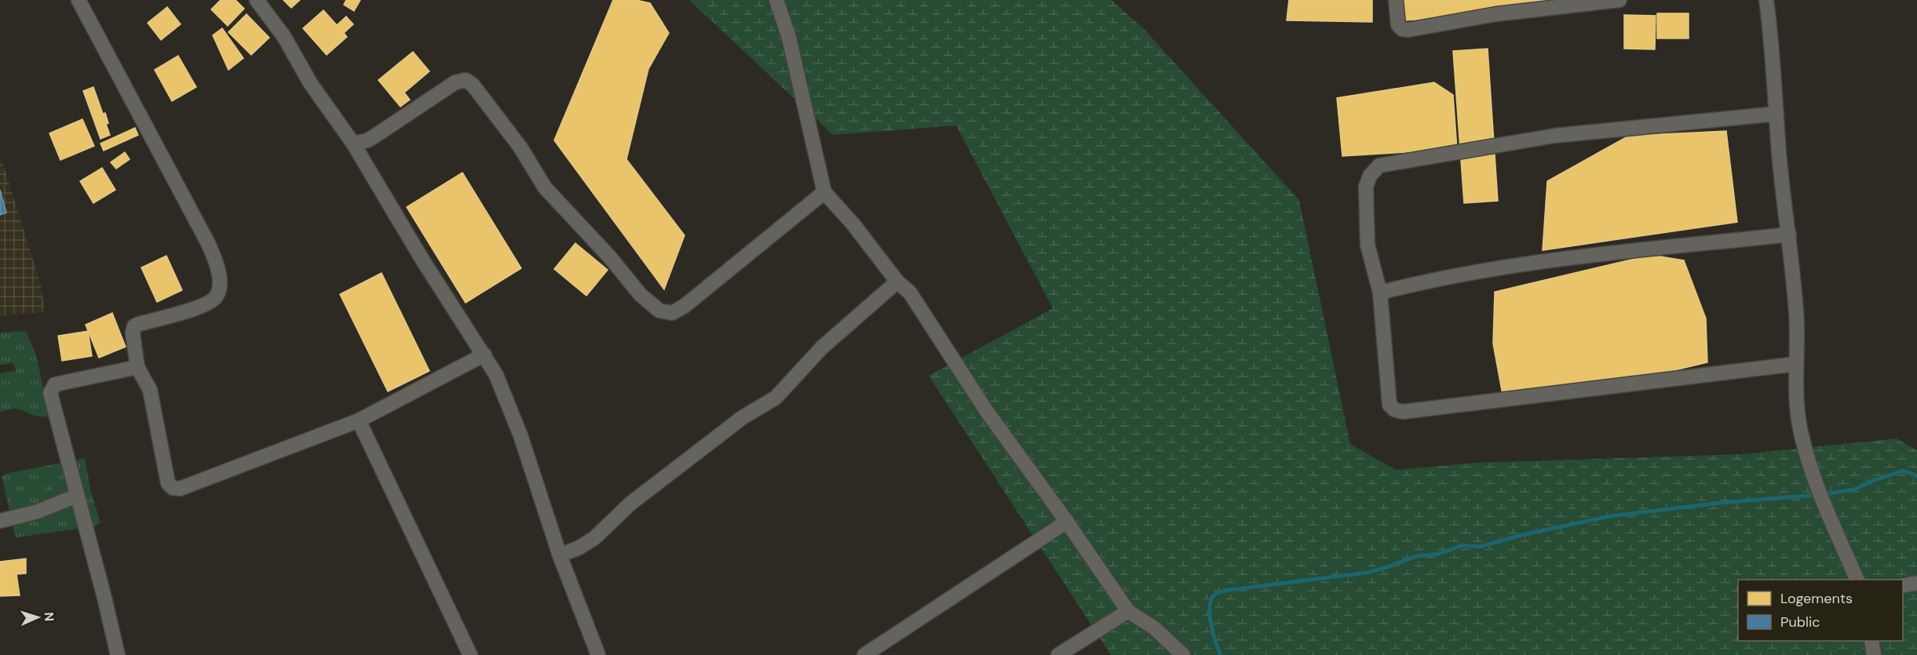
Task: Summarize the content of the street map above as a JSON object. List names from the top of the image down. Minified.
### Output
{"legend":["Logements","Public"],"north":"right"}
